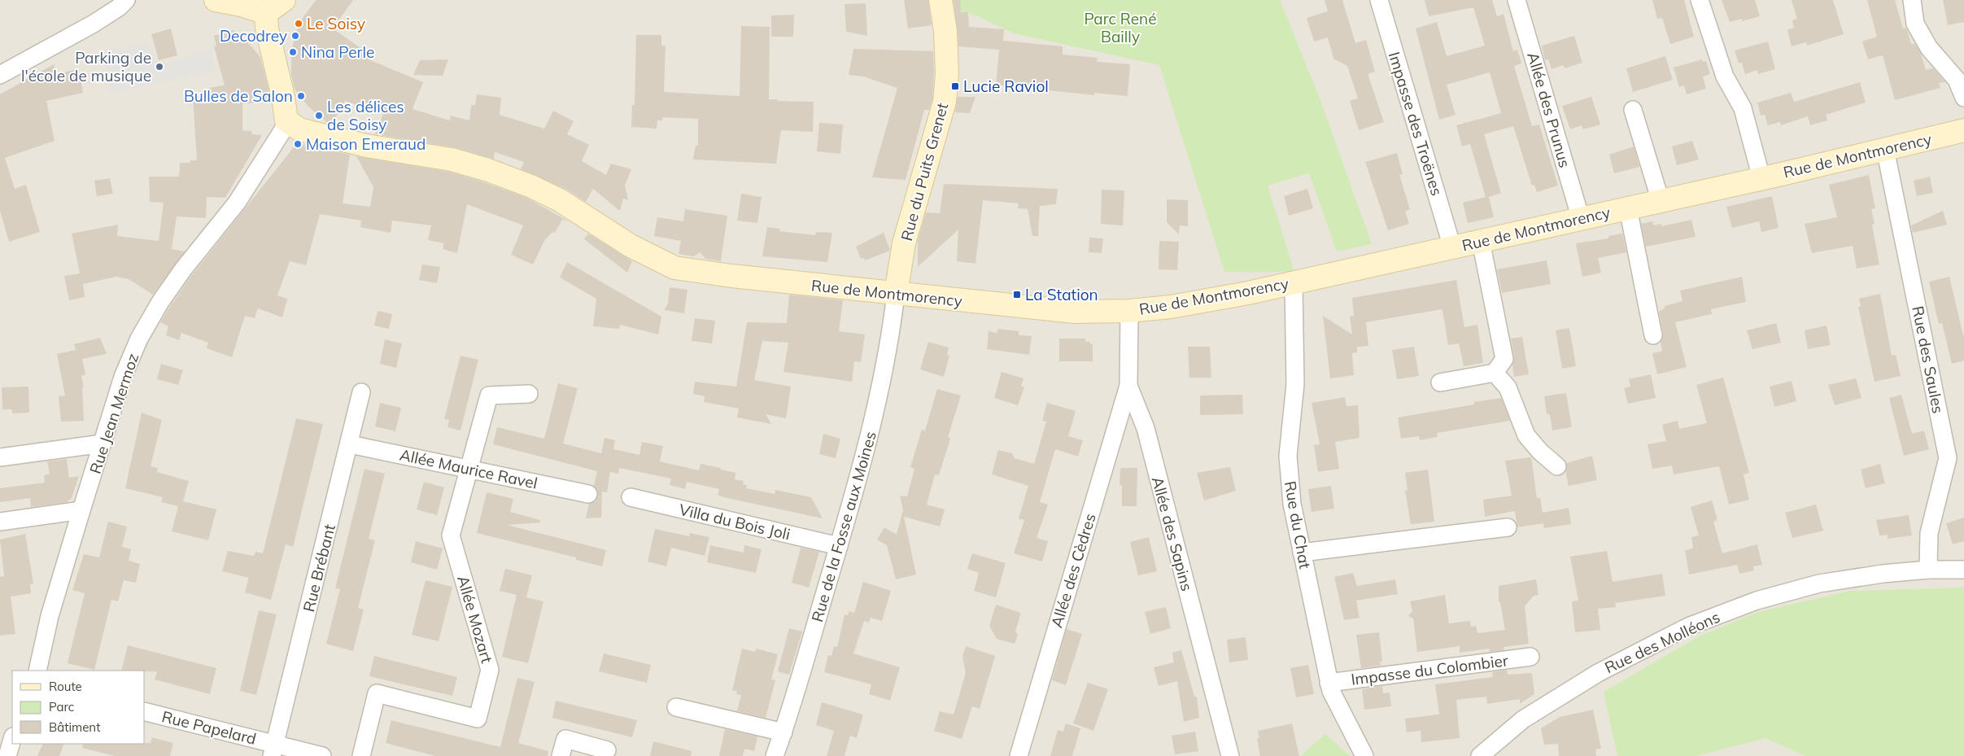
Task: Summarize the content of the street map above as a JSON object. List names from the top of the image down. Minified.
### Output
{"streets":{"street":["Allée des Prunus","Impasse des Troënes","Rue de Montmorency","Rue du Puits Grenet","Rue des Saules","Rue Jean Mermoz","Allée Maurice Ravel","Villa du Bois Joli","Rue du Chat","Rue de la Fosse aux Moines","Allée des Sapins","Rue Brébant","Allée des Cèdres","Allée Mozart","Rue des Molléons","Impasse du Colombier","Rue Papelard"]},"crossings":[["Allée des Prunus","Rue de Montmorency"],["Impasse des Troënes","Rue de Montmorency"],["Rue de Montmorency","Rue du Puits Grenet"],["Rue de Montmorency","Rue des Saules"],["Rue de Montmorency","Rue Jean Mermoz"],["Rue de Montmorency","Rue du Chat"],["Rue de Montmorency","Rue de la Fosse aux Moines"],["Rue de Montmorency","Allée des Sapins"],["Rue du Puits Grenet","Rue de la Fosse aux Moines"],["Rue des Saules","Rue des Molléons"],["Allée Maurice Ravel","Rue Brébant"],["Allée Maurice Ravel","Allée Mozart"],["Villa du Bois Joli","Rue de la Fosse aux Moines"],["Rue du Chat","Impasse du Colombier"],["Allée des Sapins","Allée des Cèdres"],["Rue Brébant","Rue Papelard"]],"parks":["Parc René Bailly"],"places":{"other":["Le Soisy","Decodrey","Nina Perle","Parking de l'école de musique","Bulles de Salon","Les délices de Soisy","Maison Emeraud"],"transit":["Lucie Raviol","La Station"]},"legend":["Route","Parc","Bâtiment"]}
